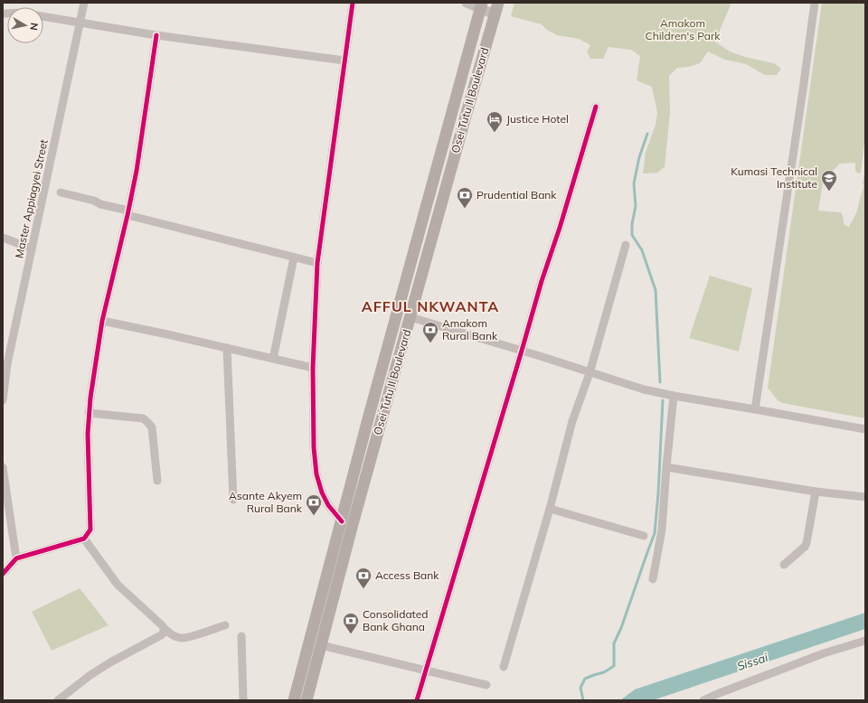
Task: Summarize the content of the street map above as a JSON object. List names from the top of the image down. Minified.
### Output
{"streets":{"main road":["Osei Tutu II Boulevard"],"street":["Master Appiagyei Street"]},"districts":["AFFUL NKWANTA"],"water":["Sissai"],"parks":["Amakom Children's Park"],"places":{"hotel":["Justice Hotel"],"school or university":["Kumasi Technical Institute"],"bank":["Prudential Bank","Amakom Rural Bank","Asante Akyem Rural Bank","Access Bank","Consolidated Bank Ghana"]},"north":"right"}
